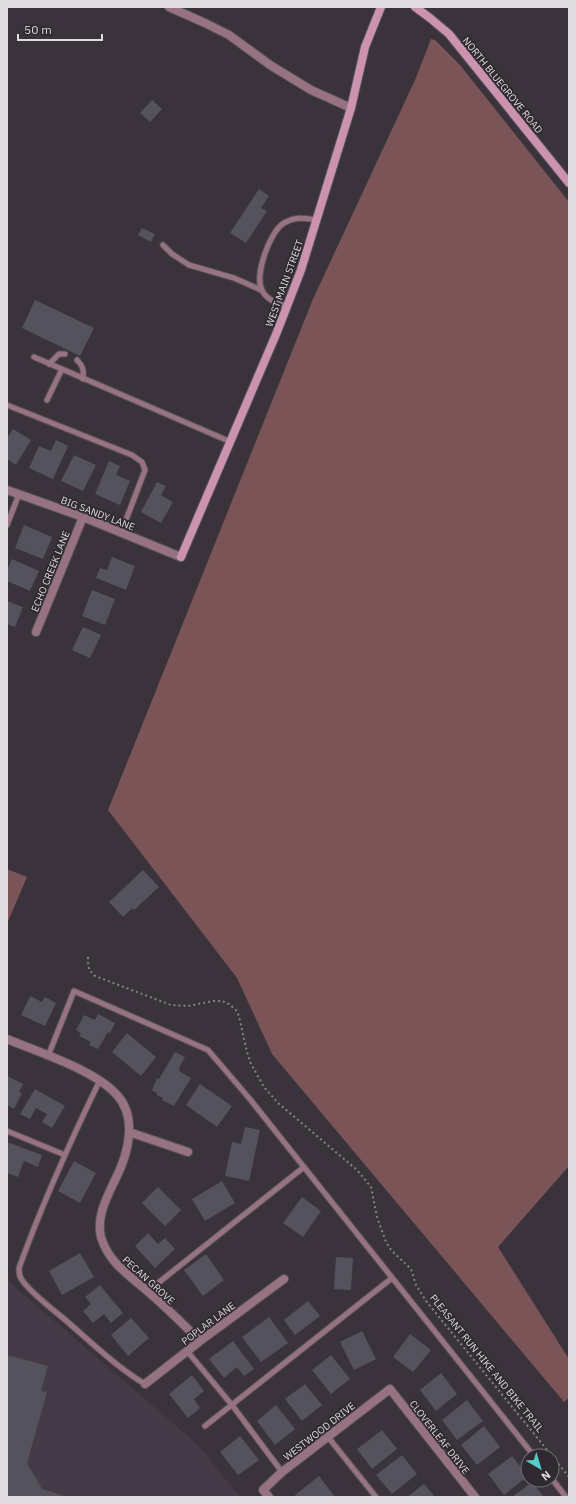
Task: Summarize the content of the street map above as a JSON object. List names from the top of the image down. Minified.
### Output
{"streets":{"street":["NORTH BLUEGROVE ROAD","WEST MAIN STREET","BIG SANDY LANE","ECHO CREEK LANE","PECAN GROVE","POPLAR LANE","WESTWOOD DRIVE","CLOVERLEAF DRIVE"],"path":["PLEASANT RUN HIKE AND BIKE TRAIL"]},"crossings":[["WEST MAIN STREET","BIG SANDY LANE"],["BIG SANDY LANE","ECHO CREEK LANE"],["PECAN GROVE","POPLAR LANE"],["WESTWOOD DRIVE","CLOVERLEAF DRIVE"]],"scale_bar":"50 m","north":"bottom right"}
